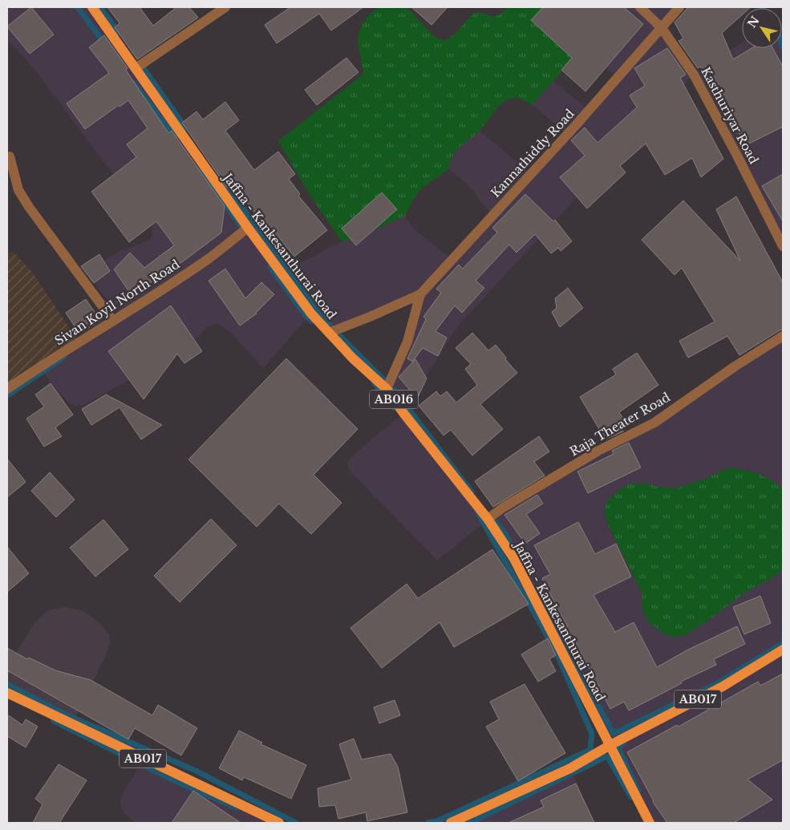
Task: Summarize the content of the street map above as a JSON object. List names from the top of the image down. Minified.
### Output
{"streets":{"main road":["Jaffna - Kankesanthurai Road","AB016","AB017"],"street":["Kasthuriyar Road","Kannathiddy Road","Sivan Koyil North Road","Raja Theater Road"]},"crossings":[["Kasthuriyar Road","Kannathiddy Road"],["Jaffna - Kankesanthurai Road","Sivan Koyil North Road"],["Jaffna - Kankesanthurai Road","Raja Theater Road"],["Jaffna - Kankesanthurai Road","AB017"]],"north":"top left"}
